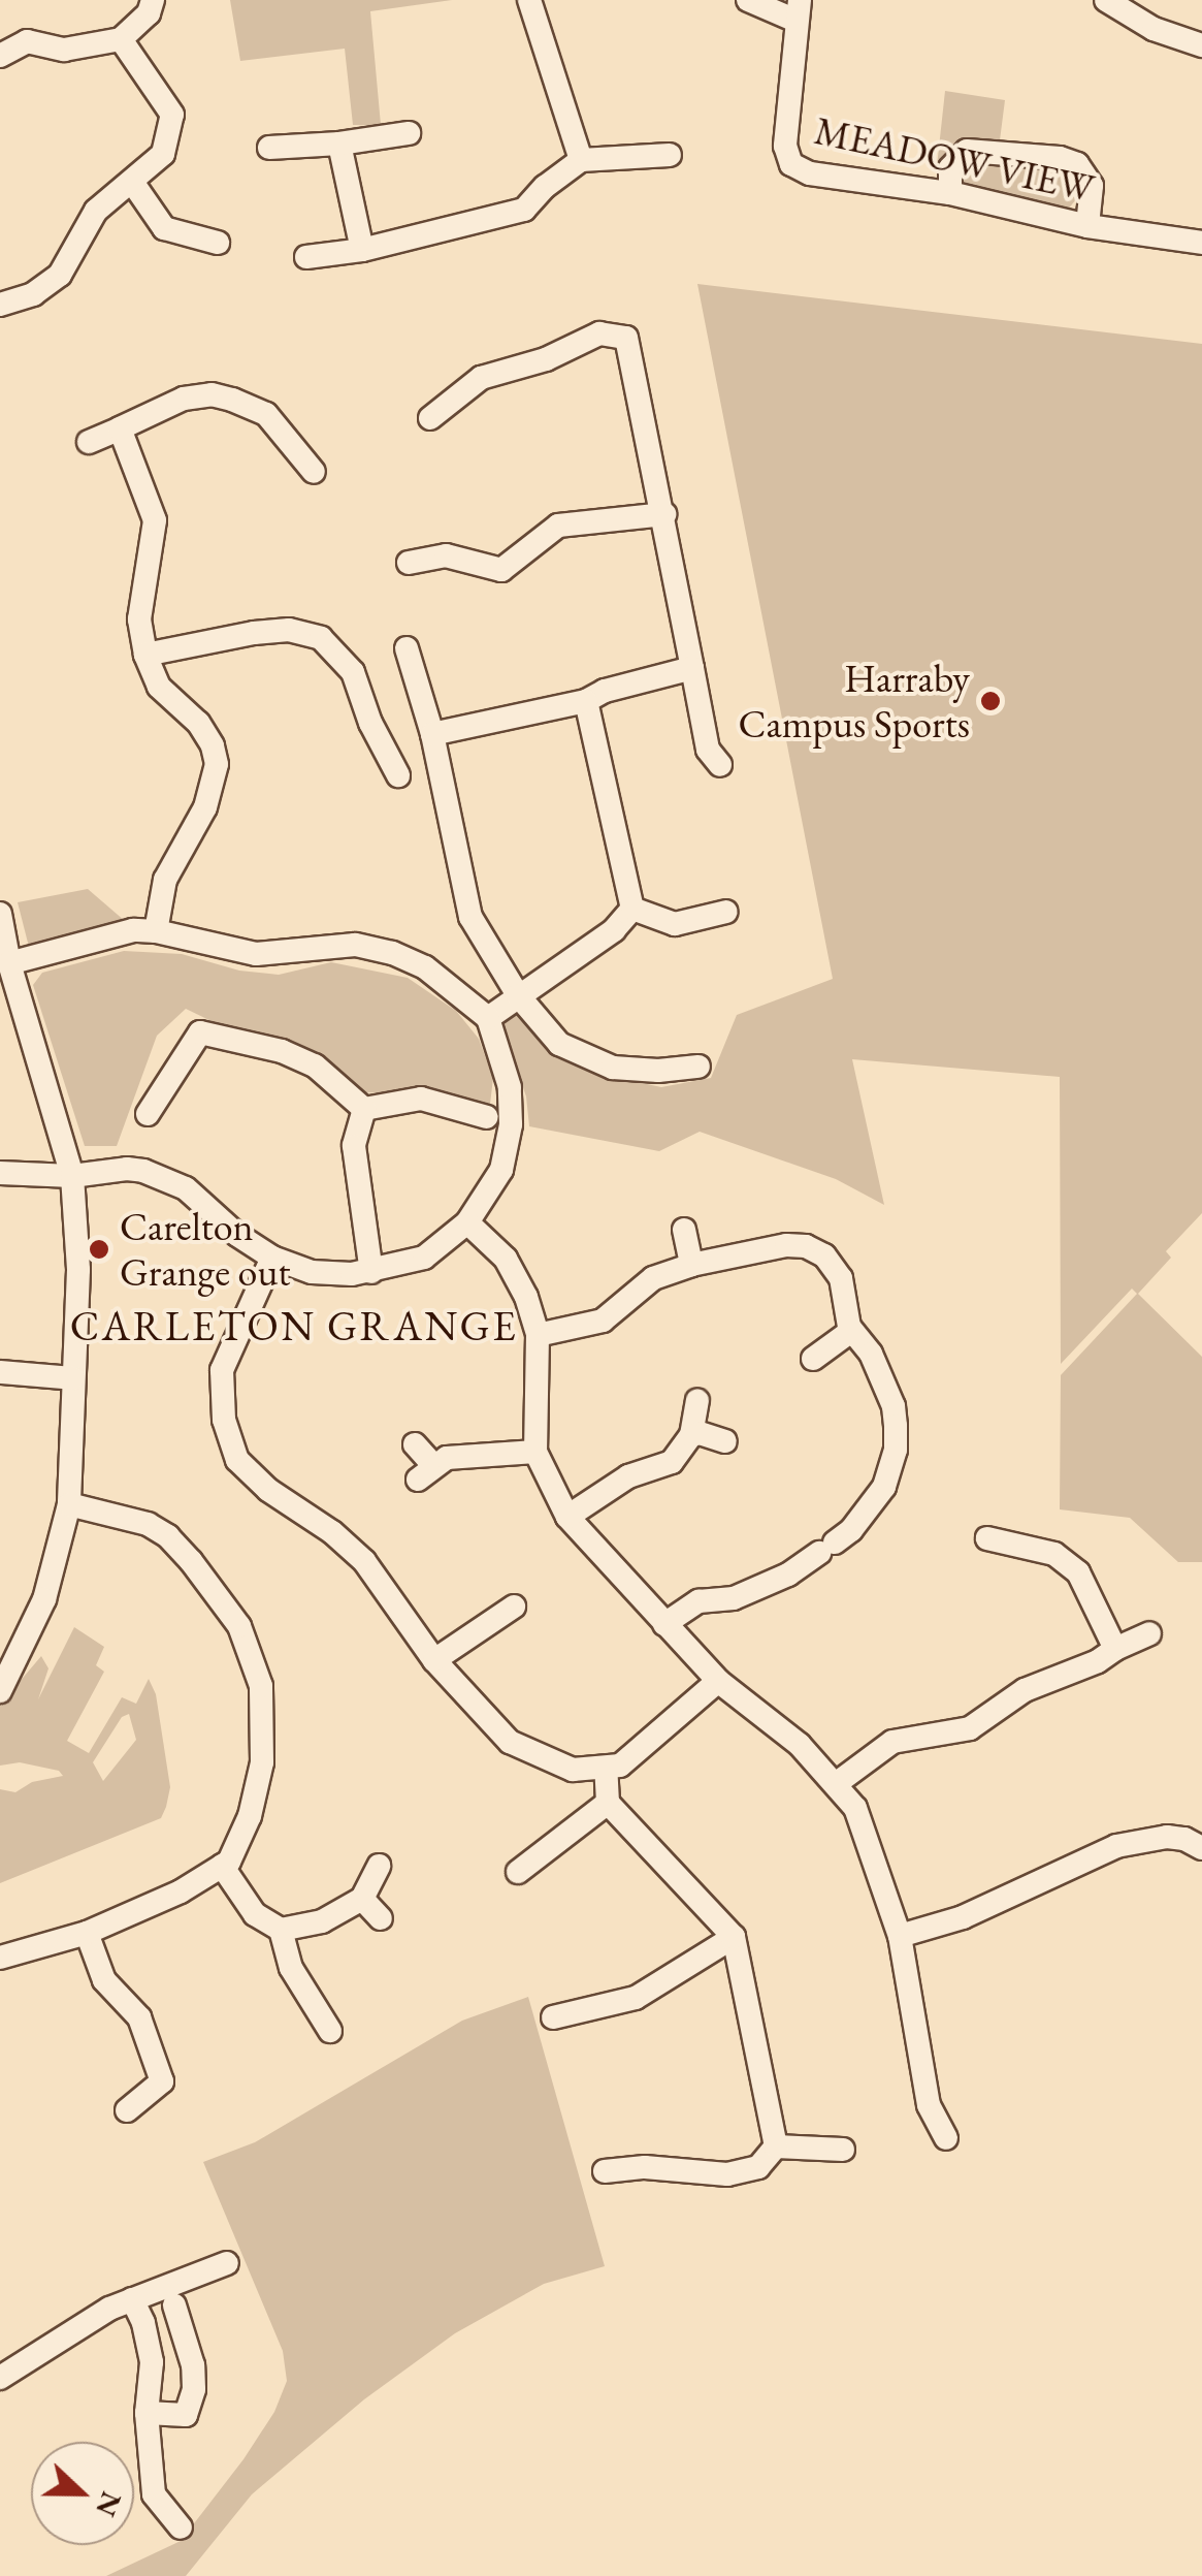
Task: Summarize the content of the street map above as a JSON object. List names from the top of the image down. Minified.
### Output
{"streets":{"street":["MEADOW VIEW"]},"districts":["CARLETON GRANGE"],"places":["Harraby Campus Sports","Carelton Grange out"],"north":"right"}
